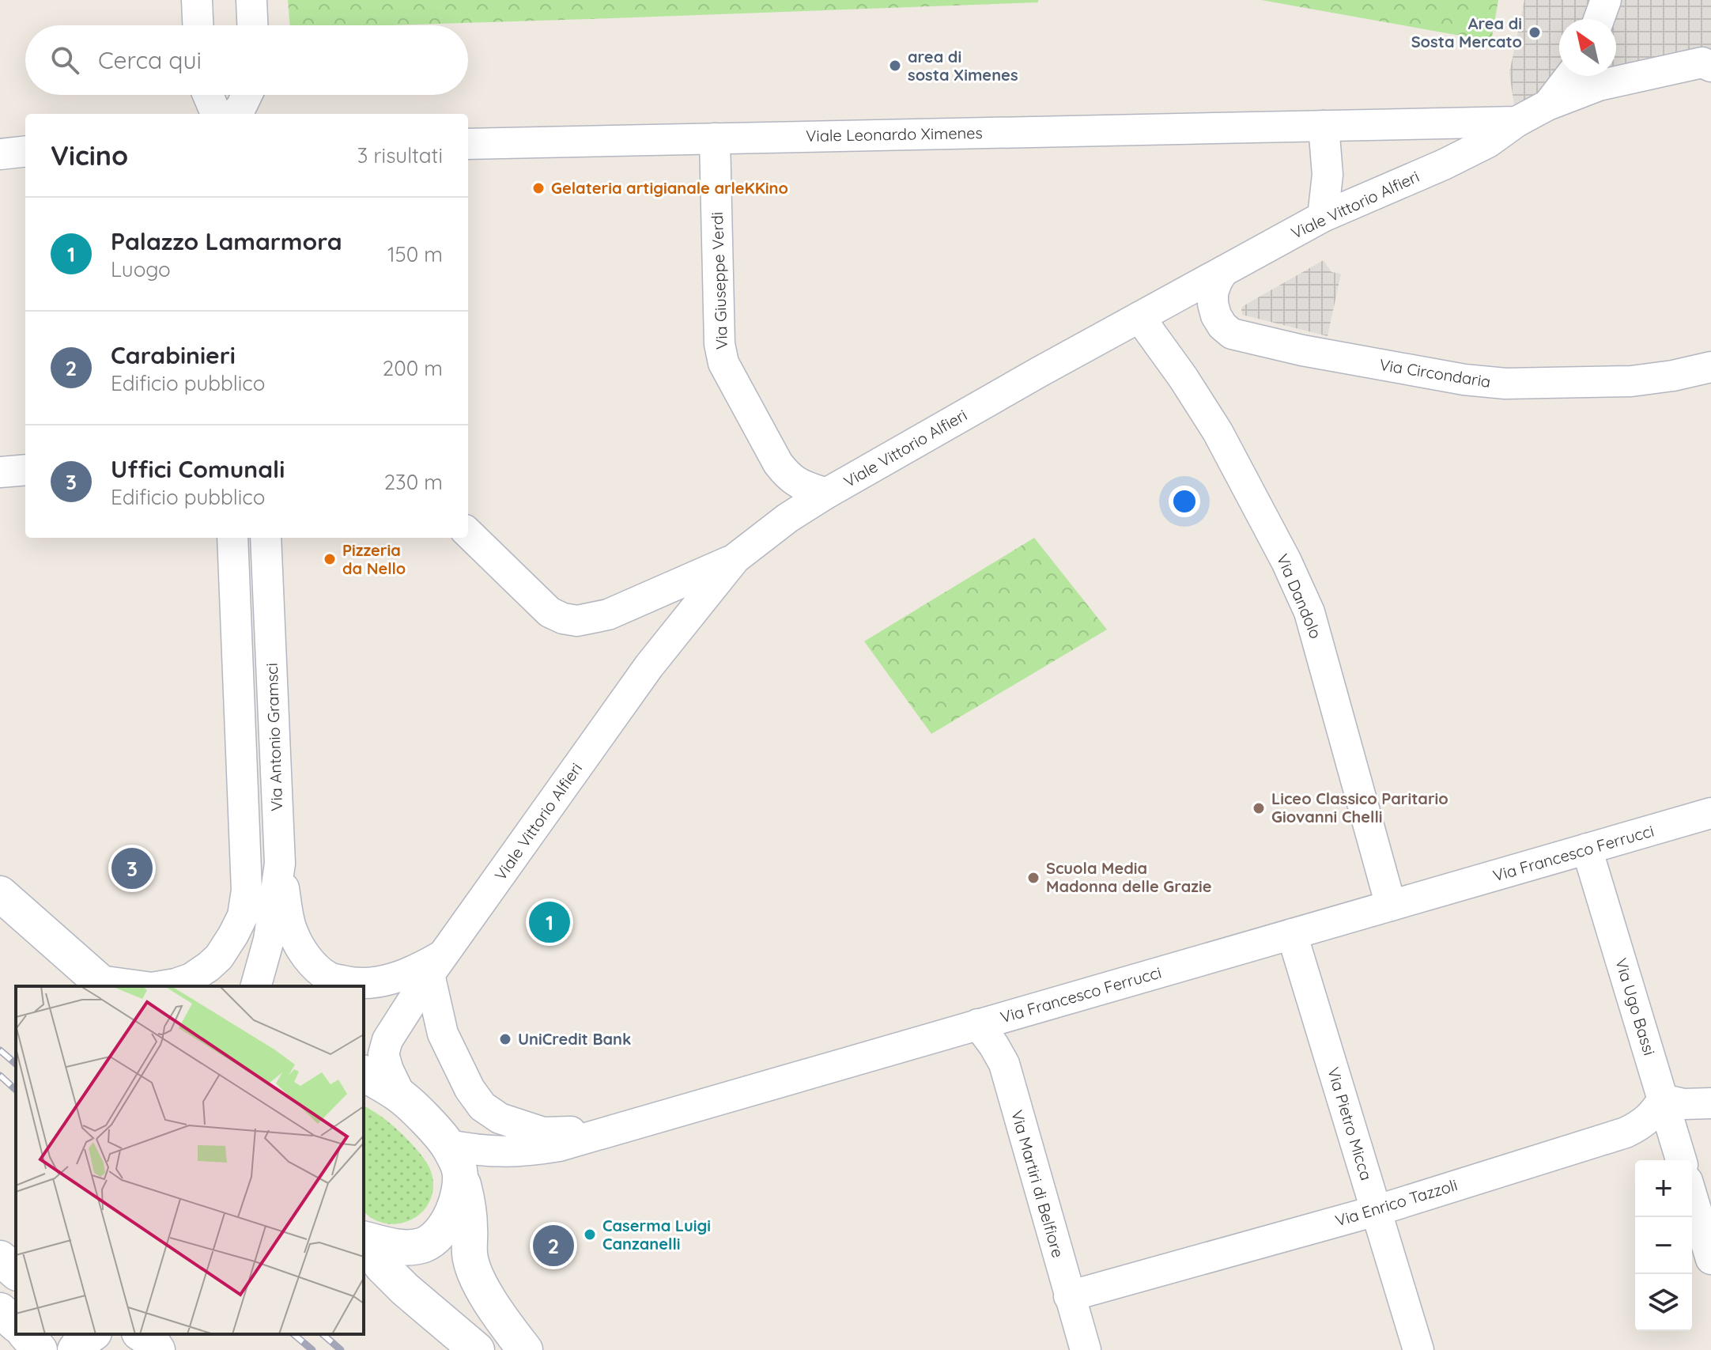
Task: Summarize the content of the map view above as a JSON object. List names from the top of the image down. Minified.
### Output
{"streets":{"street":["Viale Leonardo Ximenes","Viale Vittorio Alfieri","Via Giuseppe Verdi","Via Circondaria","Via Dandolo","Via Antonio Gramsci","Via Francesco Ferrucci","Via Ugo Bassi","Via Pietro Micca","Via Martiri di Belfiore","Via Enrico Tazzoli"]},"crossings":[["Viale Leonardo Ximenes","Viale Vittorio Alfieri"],["Viale Leonardo Ximenes","Via Giuseppe Verdi"],["Viale Vittorio Alfieri","Via Giuseppe Verdi"],["Viale Vittorio Alfieri","Via Circondaria"],["Viale Vittorio Alfieri","Via Dandolo"],["Viale Vittorio Alfieri","Via Antonio Gramsci"],["Via Dandolo","Via Francesco Ferrucci"],["Via Francesco Ferrucci","Via Ugo Bassi"],["Via Francesco Ferrucci","Via Pietro Micca"],["Via Francesco Ferrucci","Via Martiri di Belfiore"],["Via Ugo Bassi","Via Enrico Tazzoli"],["Via Pietro Micca","Via Enrico Tazzoli"],["Via Martiri di Belfiore","Via Enrico Tazzoli"]],"places":["Area di Sosta Mercato","area di sosta Ximenes","Gelateria artigianale arleKKino","Pizzeria da Nello","Liceo Classico Paritario Giovanni Chelli","Scuola Media Madonna delle Grazie","UniCredit Bank","Caserma Luigi Canzanelli"],"north":"top left","page":{"search":"Cerca qui","heading":["Vicino","3 risultati"],"list":[{"mark":"1","name":"Palazzo Lamarmora","note":"Luogo","value":"150 m"},{"mark":"2","name":"Carabinieri","note":"Edificio pubblico","value":"200 m"},{"mark":"3","name":"Uffici Comunali","note":"Edificio pubblico","value":"230 m"}],"pins":["3","1","2"],"map_buttons":["+","−"]}}
